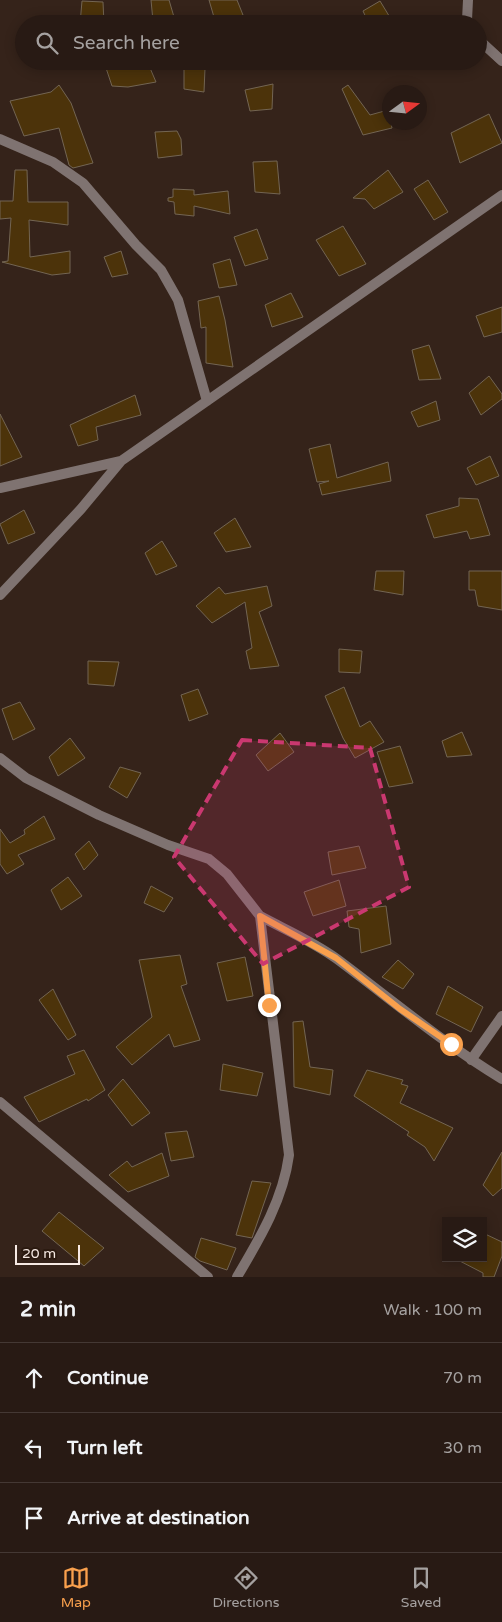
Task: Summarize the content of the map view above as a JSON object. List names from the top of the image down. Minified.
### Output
{"scale_bar":"20 m","north":"right","page":{"search":"Search here","scale":"20 m","heading":["2 min","Walk · 100 m"],"list":[["Continue","70 m"],["Turn left","30 m"],"Arrive at destination"],"nav":["Map","Directions","Saved"]}}
